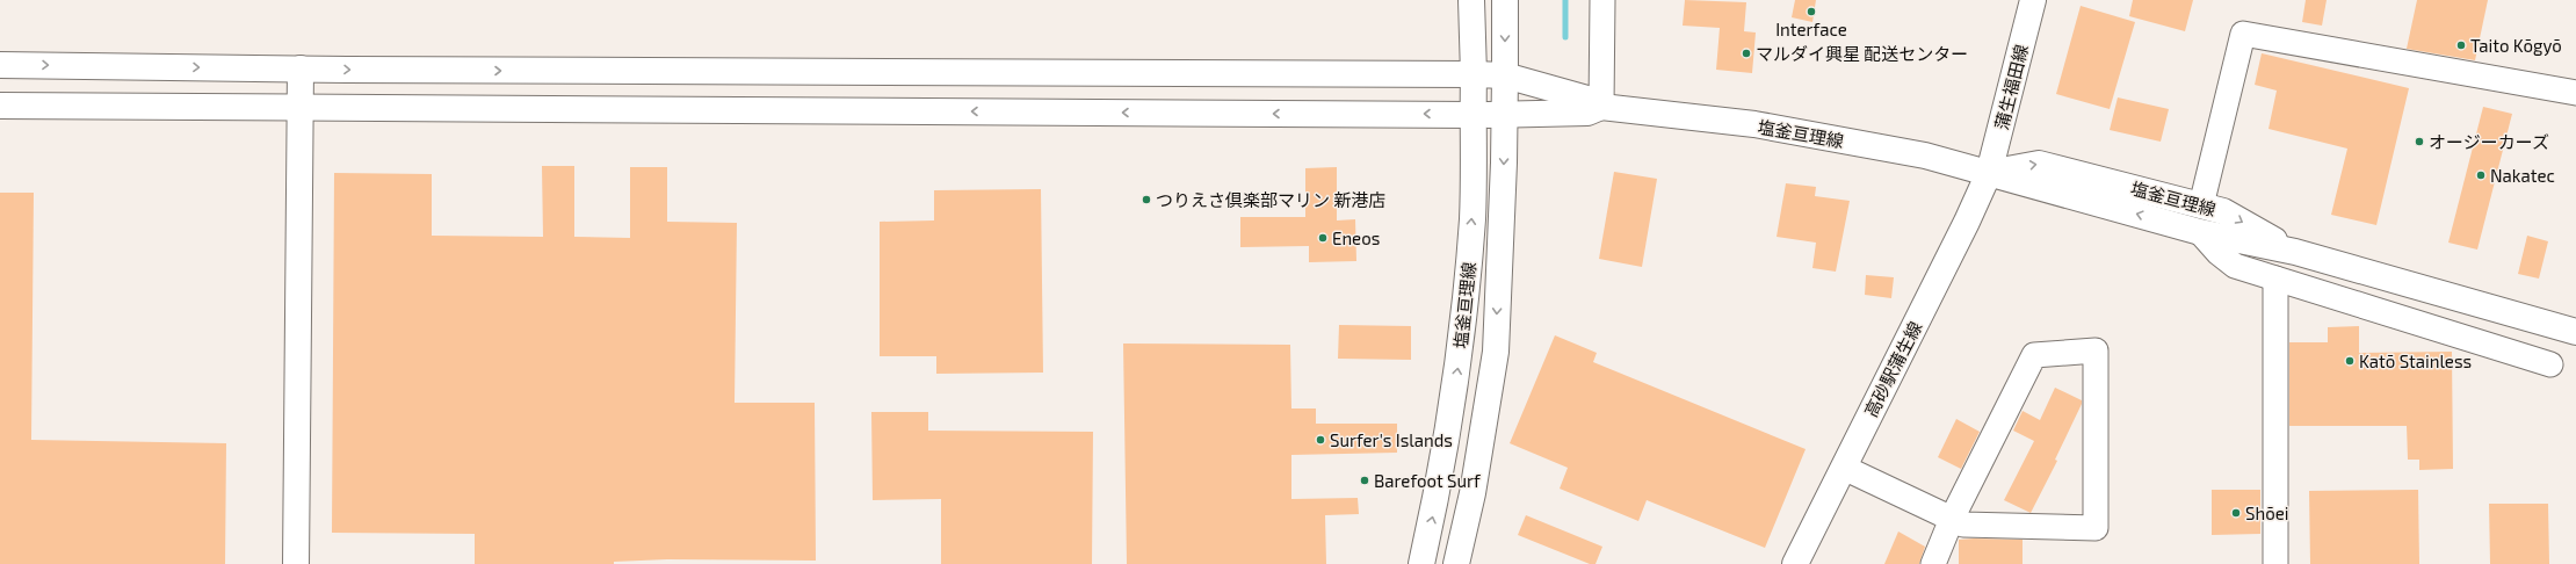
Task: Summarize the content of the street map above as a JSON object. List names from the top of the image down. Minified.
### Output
{"streets":{"street":["蒲生福田線","塩釜亘理線","高砂駅蒲生線"]},"crossings":[["蒲生福田線","塩釜亘理線"],["蒲生福田線","高砂駅蒲生線"],["塩釜亘理線","高砂駅蒲生線"]],"places":["Interface","Taito Kōgyō","マルダイ興星 配送センター","オージーカーズ","Nakatec","つりえさ倶楽部マリン 新港店","Eneos","Katō Stainless","Surfer's Islands","Barefoot Surf","Shōei"]}
